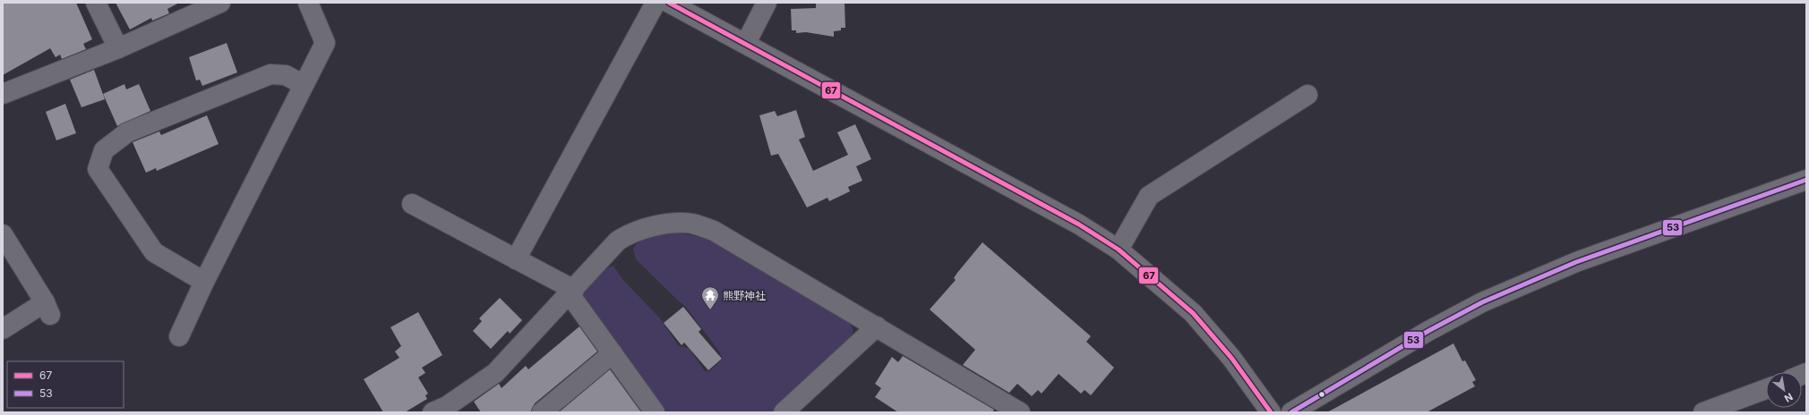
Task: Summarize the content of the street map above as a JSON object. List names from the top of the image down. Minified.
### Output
{"places":{"temple":["熊野神社"]},"lines":["transit line 67","transit line 53"],"legend":["67","53"],"north":"bottom right"}
